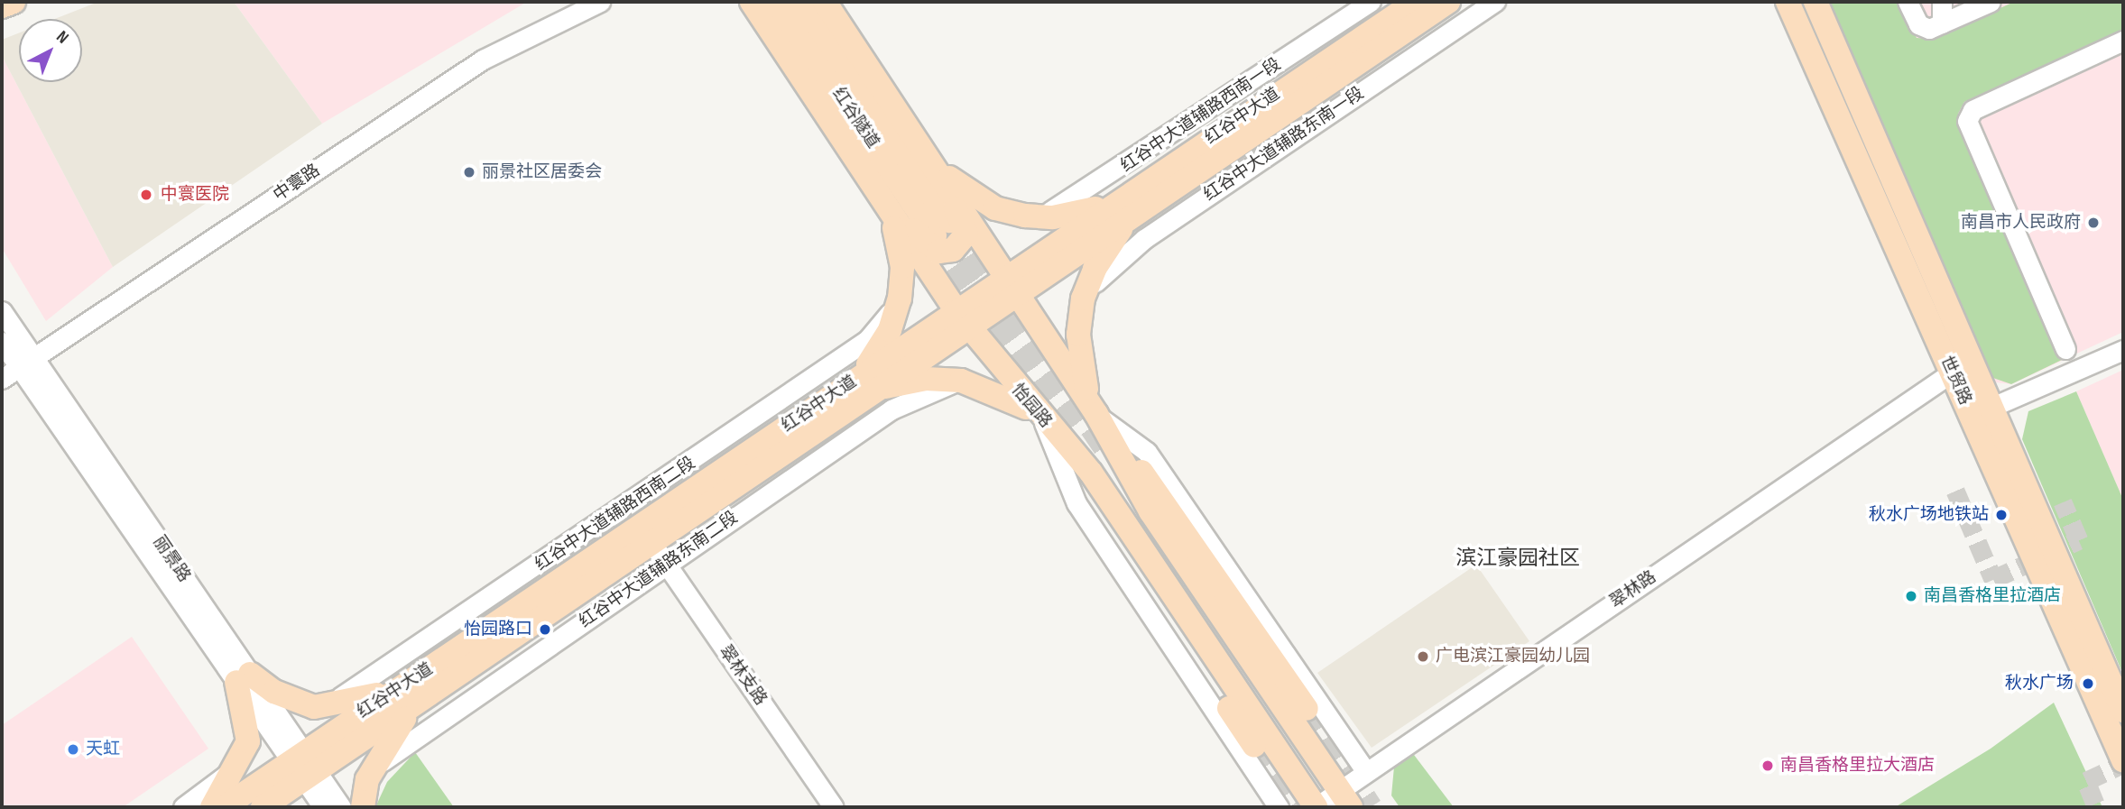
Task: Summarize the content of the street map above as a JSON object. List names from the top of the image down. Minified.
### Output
{"streets":{"main road":["红谷中大道","红谷隧道","世贸路","怡园路"],"street":["红谷中大道辅路西南一段","红谷中大道辅路东南一段","中寰路","红谷中大道辅路西南二段","丽景路","红谷中大道辅路东南二段","翠林路","翠林支路"]},"crossings":[["红谷中大道","怡园路"],["红谷中大道","丽景路"],["红谷中大道","翠林支路"],["中寰路","丽景路"],["世贸路","翠林路"],["怡园路","翠林路"],["红谷中大道辅路东南二段","翠林支路"]],"districts":["滨江豪园社区"],"places":["丽景社区居委会","中寰医院","南昌市人民政府","秋水广场地铁站","南昌香格里拉酒店","怡园路口","广电滨江豪园幼儿园","秋水广场","天虹","南昌香格里拉大酒店"],"north":"top right"}
